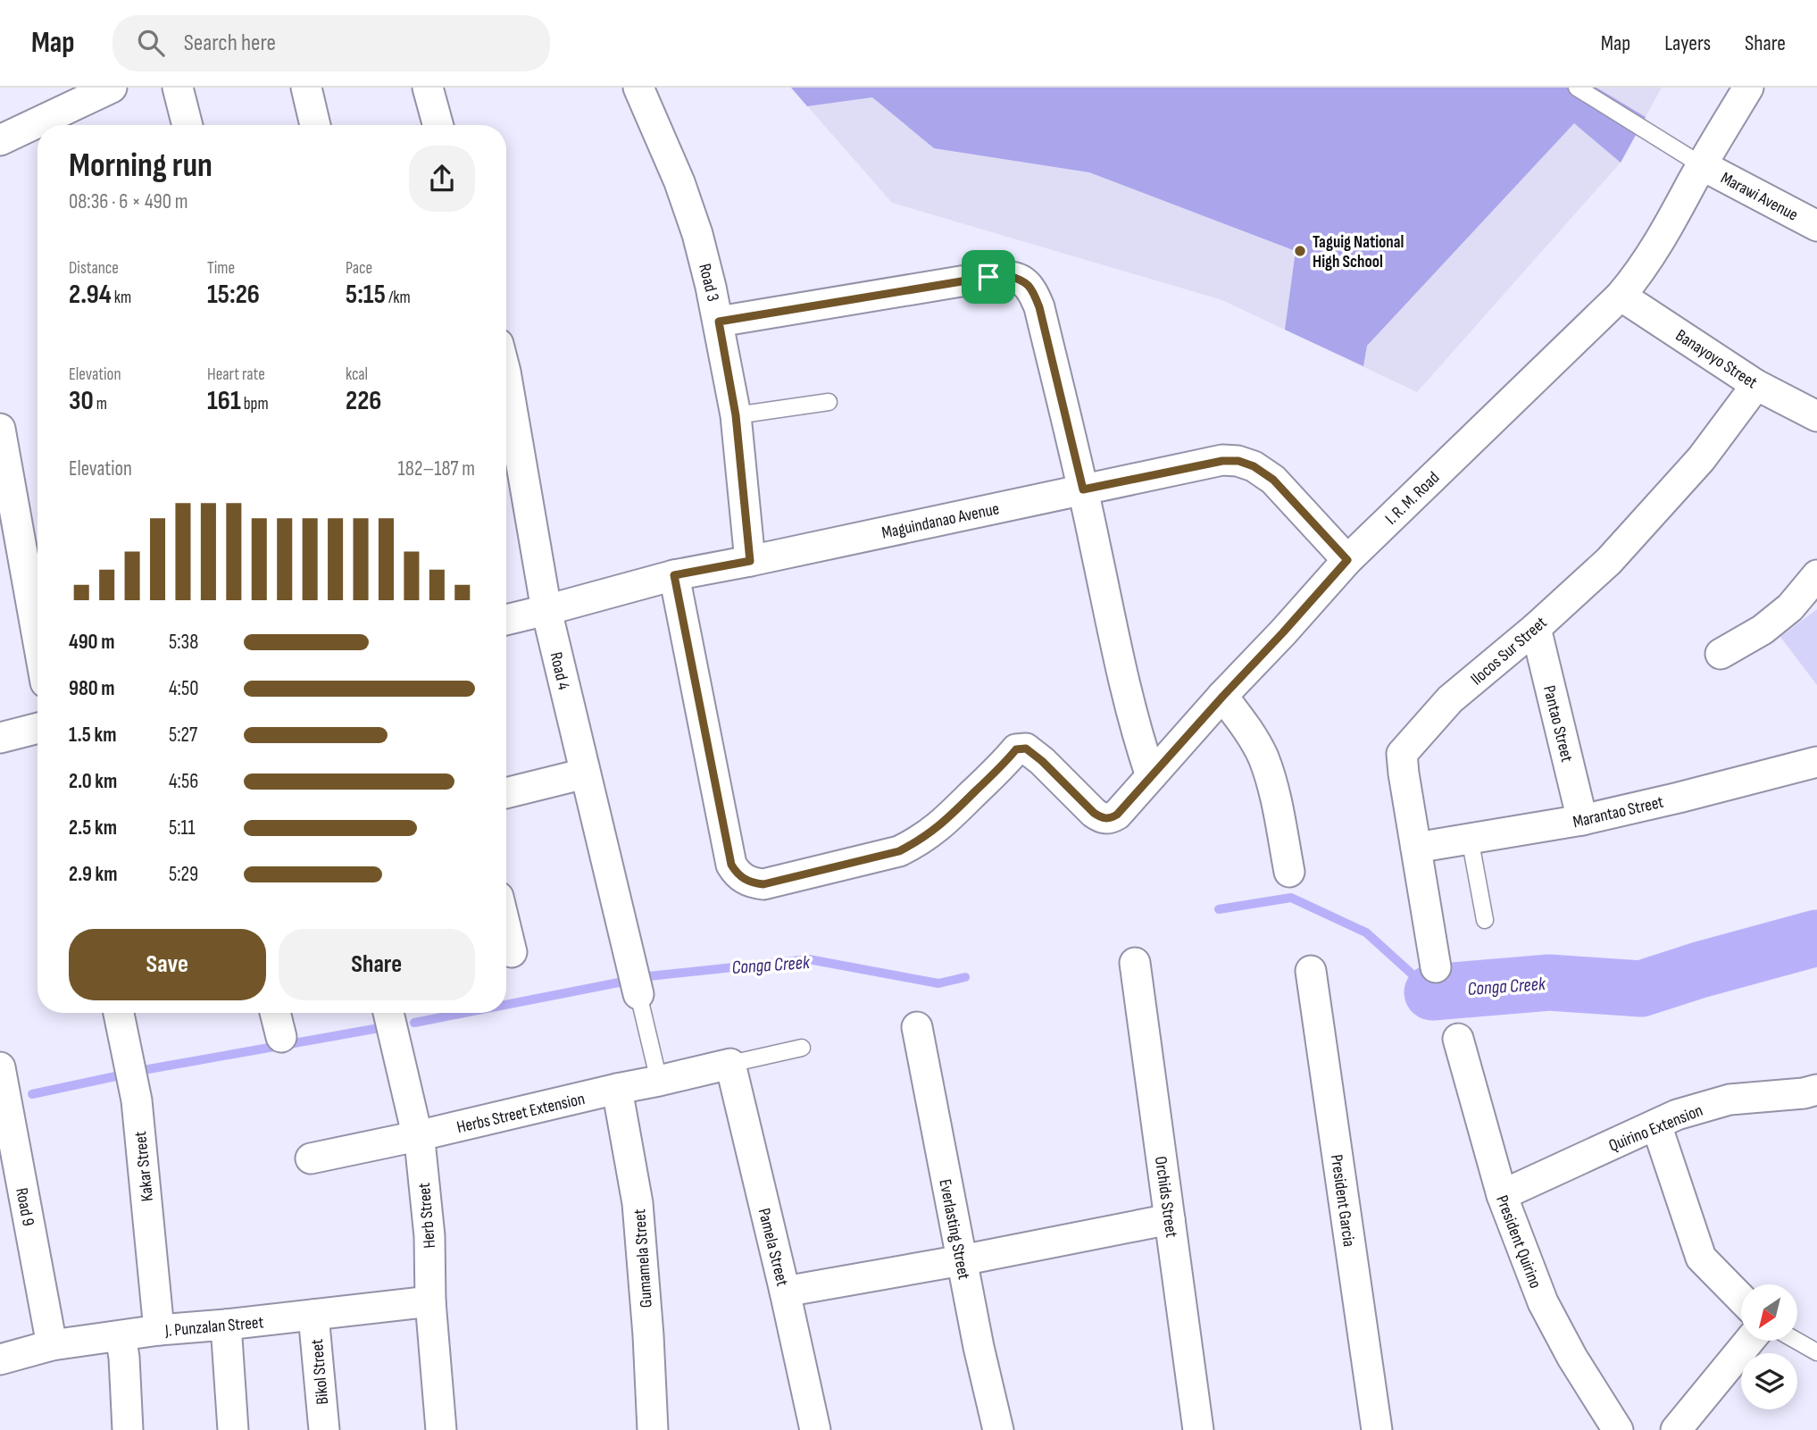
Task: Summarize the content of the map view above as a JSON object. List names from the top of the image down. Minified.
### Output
{"streets":{"street":["Marawi Avenue","Road 3","Banayoyo Street","I. R. M. Road","Maguindanao Avenue","Ilocos Sur Street","Road 4","Pantao Street","Marantao Street","Herbs Street Extension","Quirino Extension","Kakar Street","Orchids Street","President Garcia","Road 9","Herb Street","Everlasting Street","President Quirino","Pamela Street","Gumamela Street","J. Punzalan Street","Bikol Street"]},"crossings":[["Marawi Avenue","I. R. M. Road"],["Road 3","Maguindanao Avenue"],["Banayoyo Street","I. R. M. Road"],["Banayoyo Street","Ilocos Sur Street"],["I. R. M. Road","Maguindanao Avenue"],["Maguindanao Avenue","Road 4"],["Ilocos Sur Street","Pantao Street"],["Ilocos Sur Street","Marantao Street"],["Pantao Street","Marantao Street"],["Herbs Street Extension","Herb Street"],["Herbs Street Extension","Pamela Street"],["Herbs Street Extension","Gumamela Street"],["Quirino Extension","President Quirino"],["Kakar Street","J. Punzalan Street"],["Road 9","J. Punzalan Street"],["Herb Street","J. Punzalan Street"],["J. Punzalan Street","Bikol Street"]],"water":["Conga Creek"],"places":["Taguig National High School"],"north":"bottom left","page":{"header":"Map","search":"Search here","nav":["Map","Layers","Share"],"heading":["Morning run","08:36 · 6 × 490 m"],"stats":[["Distance","2.94 km"],["Time","15:26"],["Pace","5:15 /km"],["Elevation","30 m"],["Heart rate","161 bpm"],["kcal","226"]],"chart":["Elevation","182–187 m"],"list":[{"name":"490 m","note":"5:38"},{"name":"980 m","note":"4:50"},{"name":"1.5 km","note":"5:27"},{"name":"2.0 km","note":"4:56"},{"name":"2.5 km","note":"5:11"},{"name":"2.9 km","note":"5:29"}],"buttons":["Save","Share"]}}
